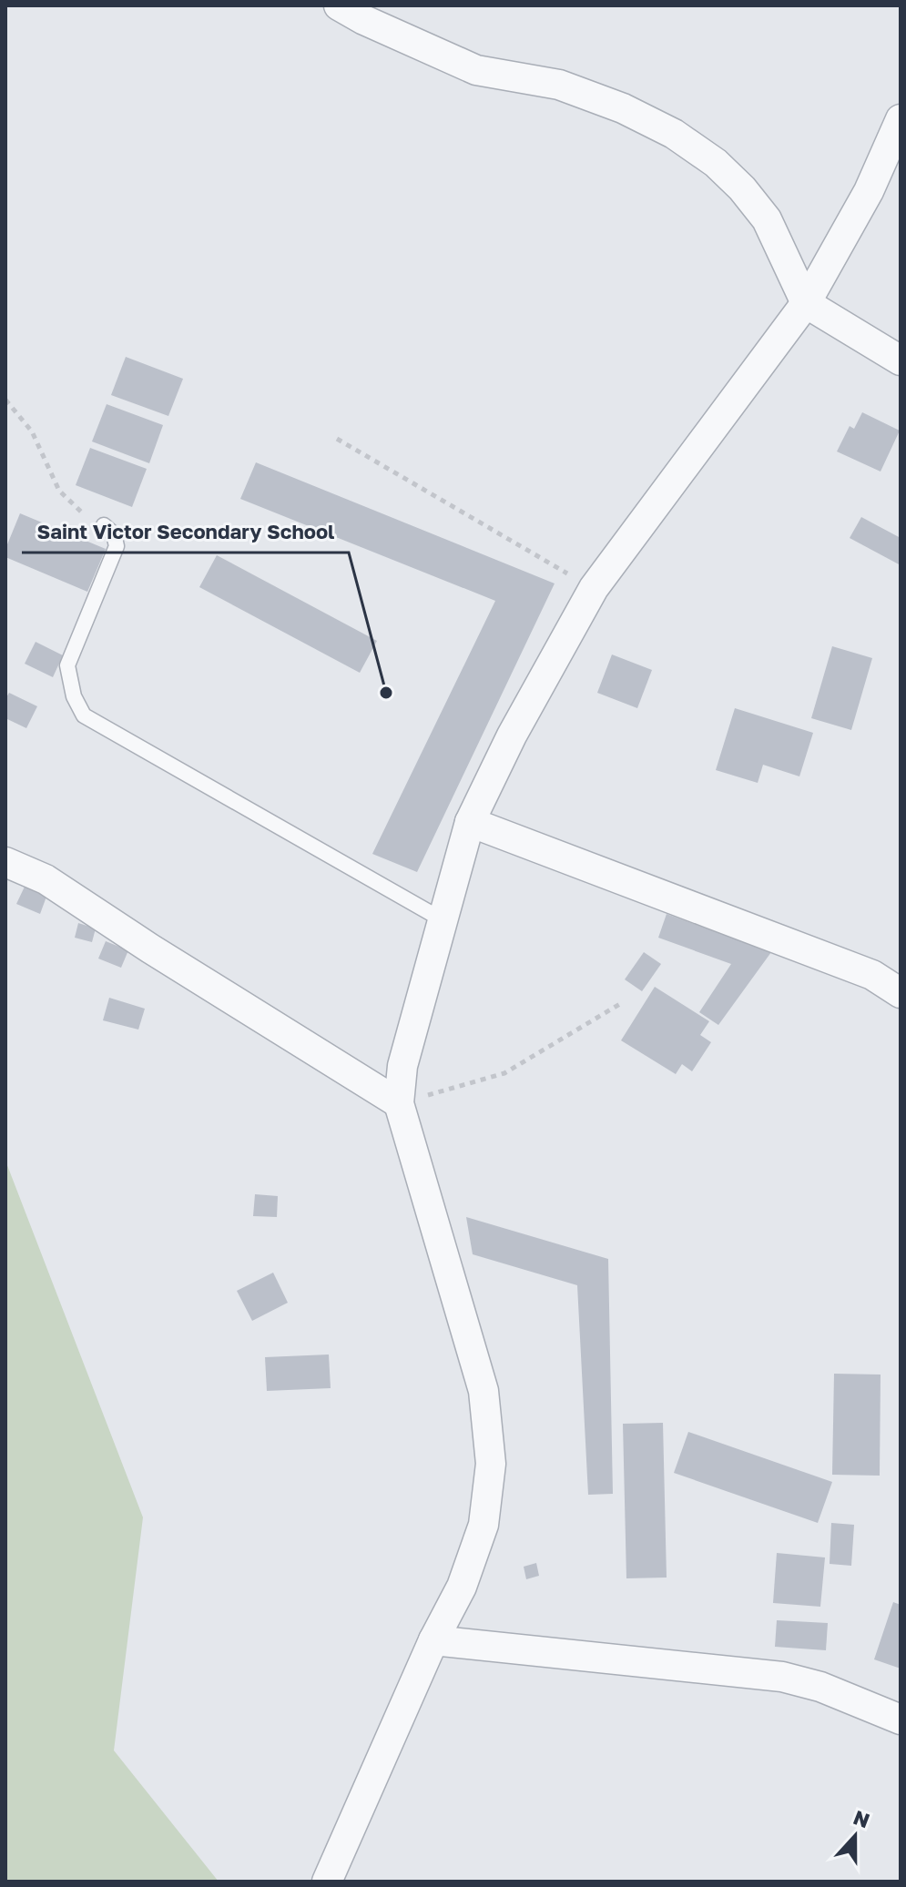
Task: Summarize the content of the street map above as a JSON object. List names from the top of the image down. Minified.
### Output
{"places":["Saint Victor Secondary School"],"north":"top"}
